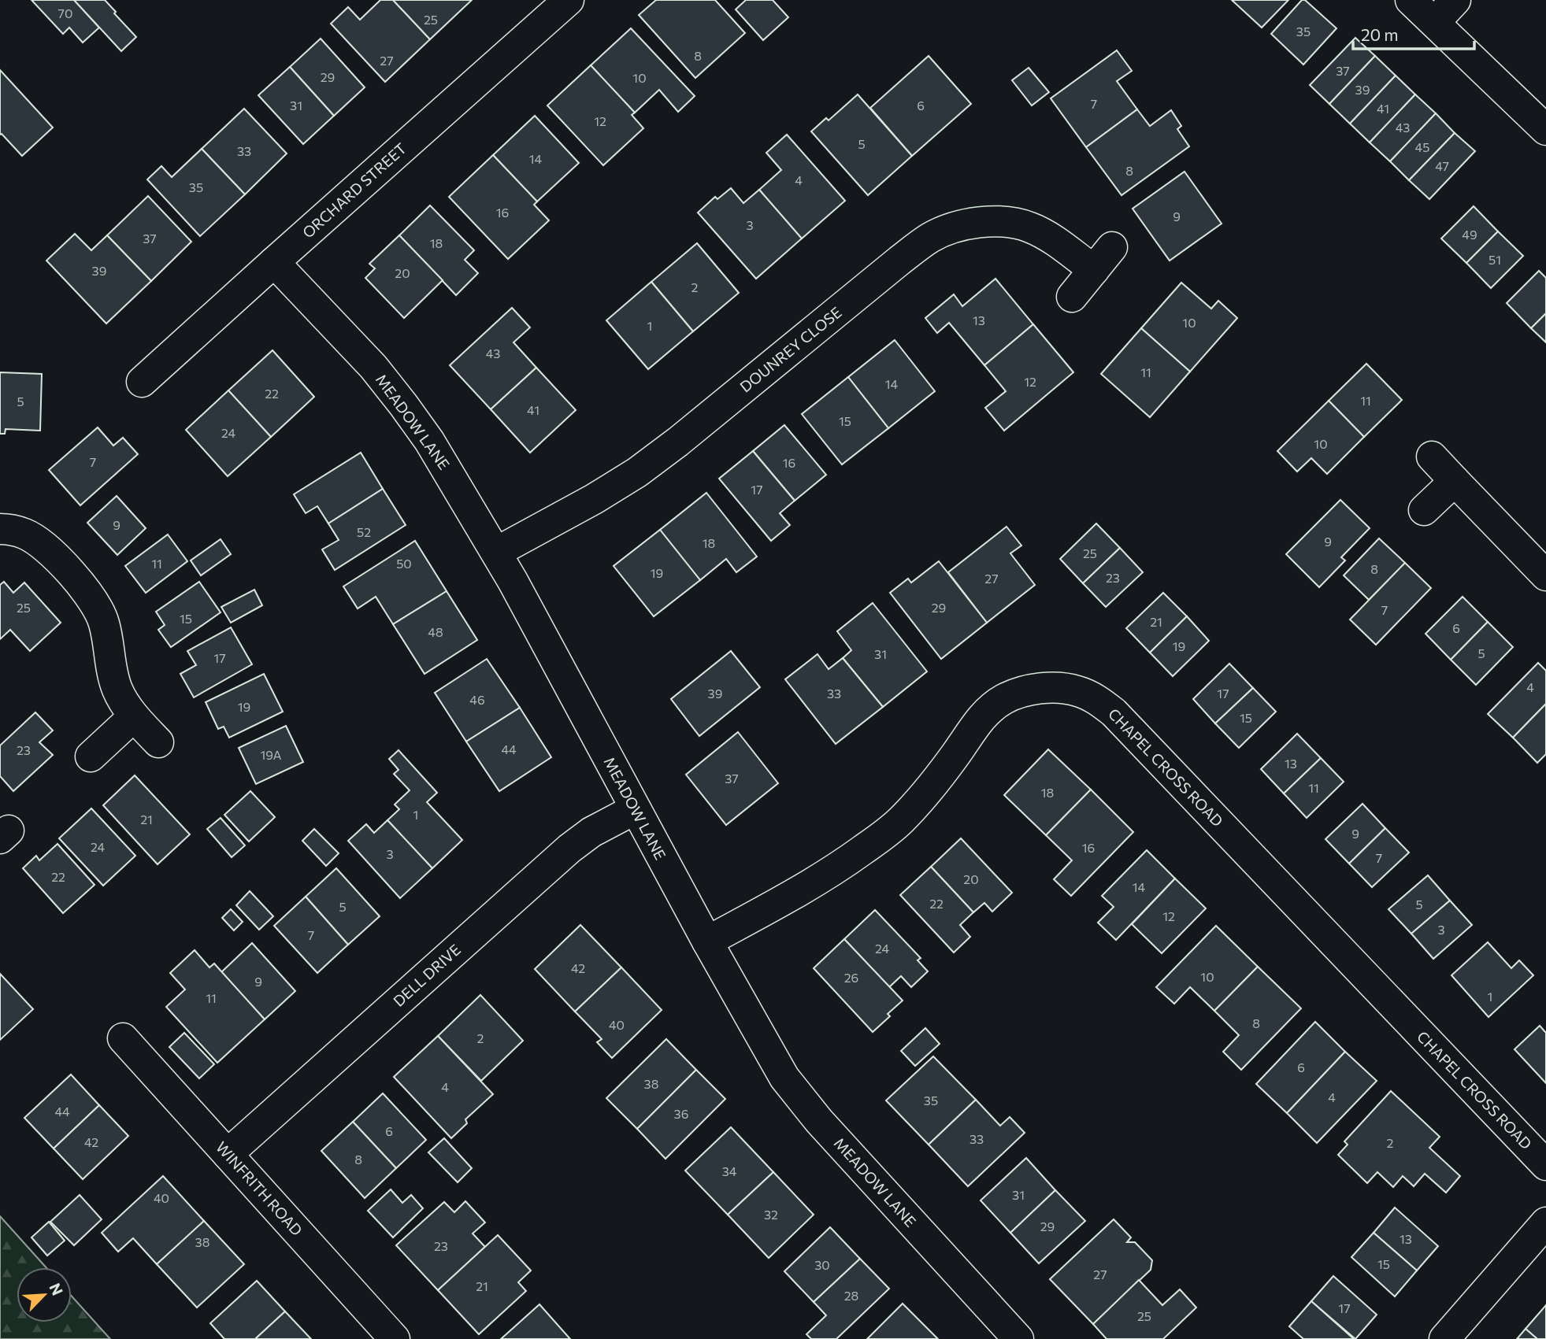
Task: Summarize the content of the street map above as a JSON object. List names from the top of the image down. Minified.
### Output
{"streets":{"street":["ORCHARD STREET","DOUNREY CLOSE","MEADOW LANE","CHAPEL CROSS ROAD","DELL DRIVE","WINFRITH ROAD"]},"crossings":[["ORCHARD STREET","MEADOW LANE"],["DOUNREY CLOSE","MEADOW LANE"],["MEADOW LANE","CHAPEL CROSS ROAD"],["MEADOW LANE","DELL DRIVE"],["DELL DRIVE","WINFRITH ROAD"]],"house_numbers":["70","25","35","8","27","37","29","10","39","7","31","6","41","12","43","5","45","33","14","47","8","4","35","16","9","3","49","37","18","51","39","20","2","13","10","1","43","11","12","14","22","11","5","41","15","24","10","7","16","17","9","52","9","18","25","11","50","8","19","23","27","25","29","7","15","21","6","48","19","5","31","17","4","39","33","17","46","19","15","44","23","19A","13","37","11","18","1","21","9","24","16","3","7","22","20","14","22","5","5","12","3","7","24","42","10","26","9","1","11","8","40","2","6","38","4","4","35","44","36","6","33","42","2","8","34","31","40","32","29","13","38","23","15","30","27","21","28","17","25"],"scale_bar":"20 m","north":"top right"}
